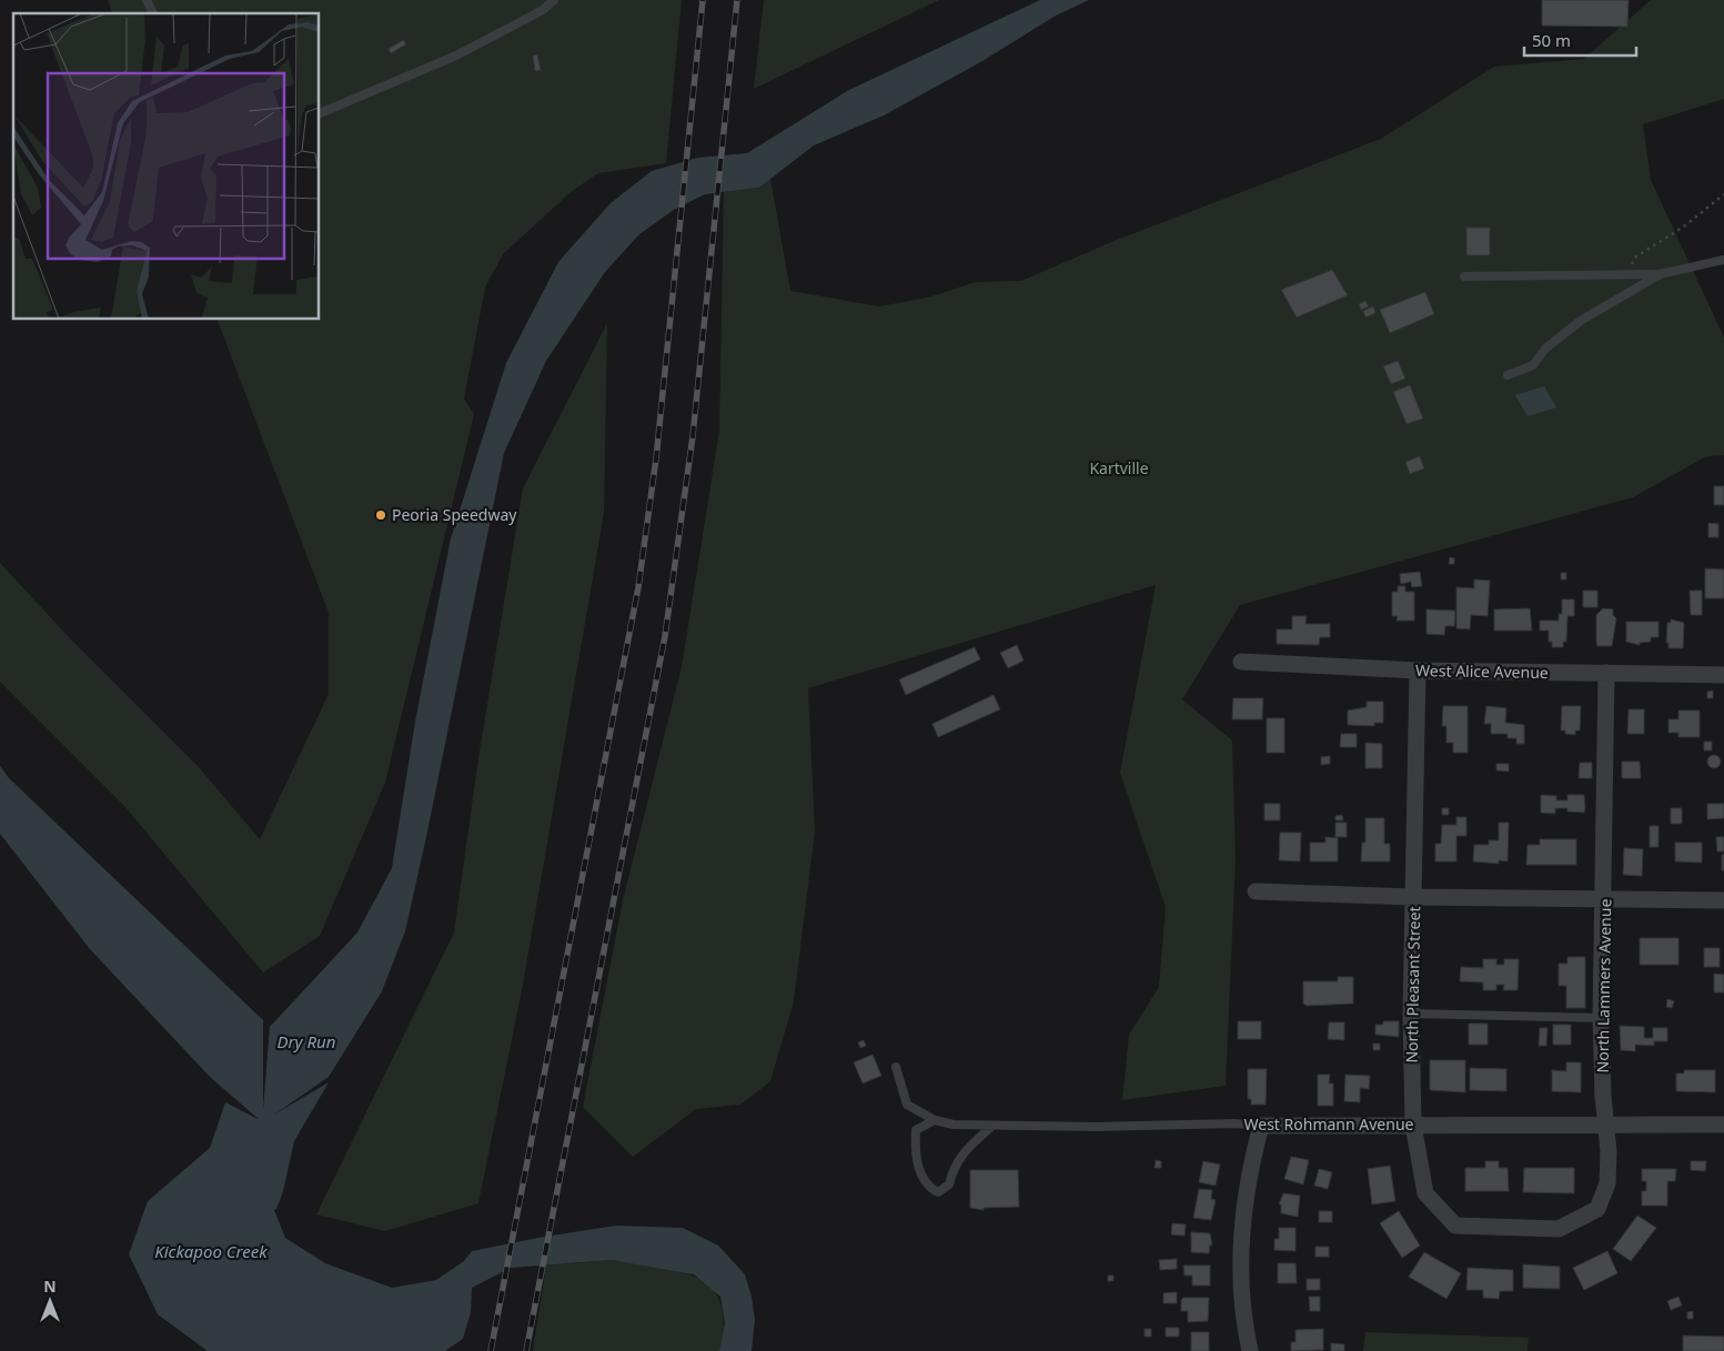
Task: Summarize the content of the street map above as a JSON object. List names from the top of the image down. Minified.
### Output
{"streets":{"street":["West Alice Avenue","North Pleasant Street","North Lammers Avenue","West Rohmann Avenue"]},"crossings":[["West Alice Avenue","North Pleasant Street"],["West Alice Avenue","North Lammers Avenue"],["North Pleasant Street","North Lammers Avenue"],["North Pleasant Street","West Rohmann Avenue"],["North Lammers Avenue","West Rohmann Avenue"]],"water":["Dry Run","Kickapoo Creek"],"parks":["Kartville"],"places":["Peoria Speedway"],"scale_bar":"50 m","north":"top"}
